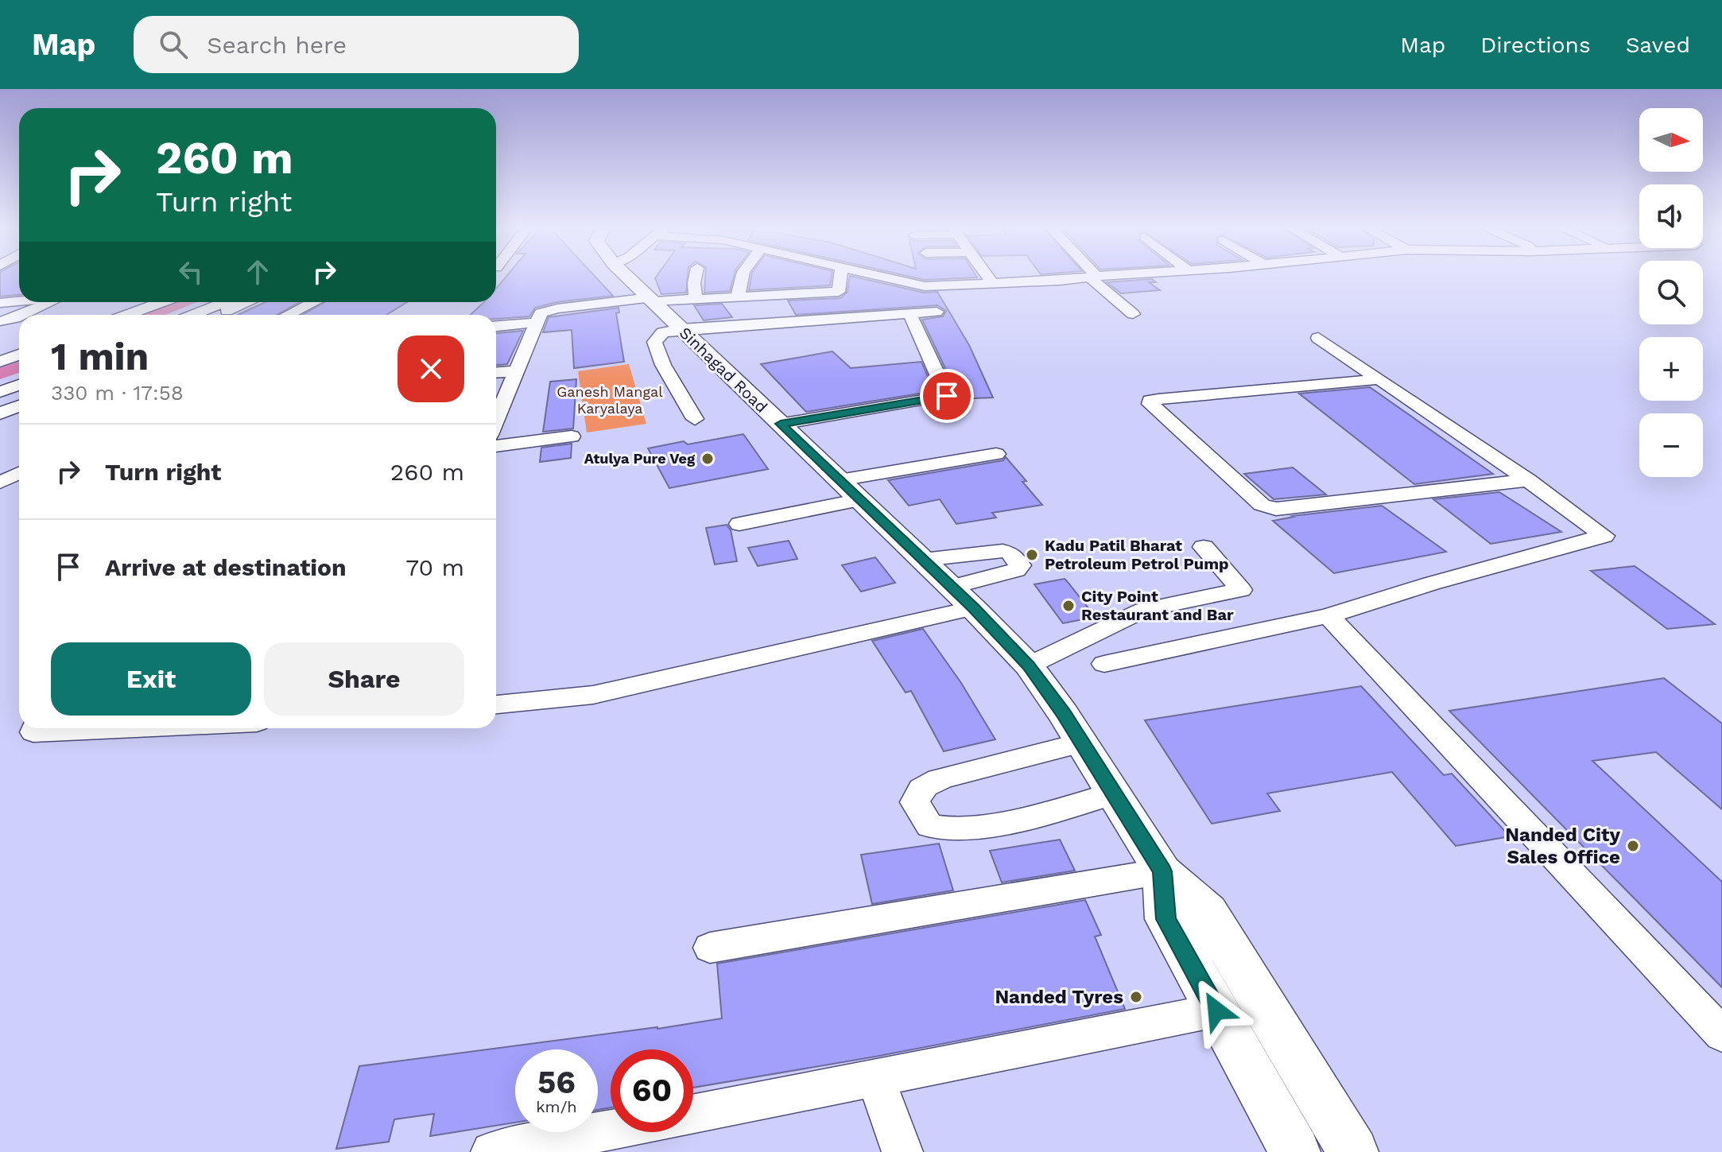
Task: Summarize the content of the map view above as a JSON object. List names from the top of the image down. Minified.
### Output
{"streets":{"main road":["Sinhagad Road"]},"parks":["Ganesh Mangal Karyalaya"],"places":["Atulya Pure Veg","Kadu Patil Bharat Petroleum Petrol Pump","City Point Restaurant and Bar","Nanded City Sales Office","Nanded Tyres"],"north":"right","page":{"header":"Map","search":"Search here","nav":["Map","Directions","Saved"],"map_buttons":["+","−"],"turn":["260 m","Turn right"],"heading":["1 min","330 m · 17:58"],"list":[{"name":"Turn right","value":"260 m"},{"name":"Arrive at destination","value":"70 m"}],"buttons":["Exit","Share"],"speed":"56 km/h","limit":"60"}}
